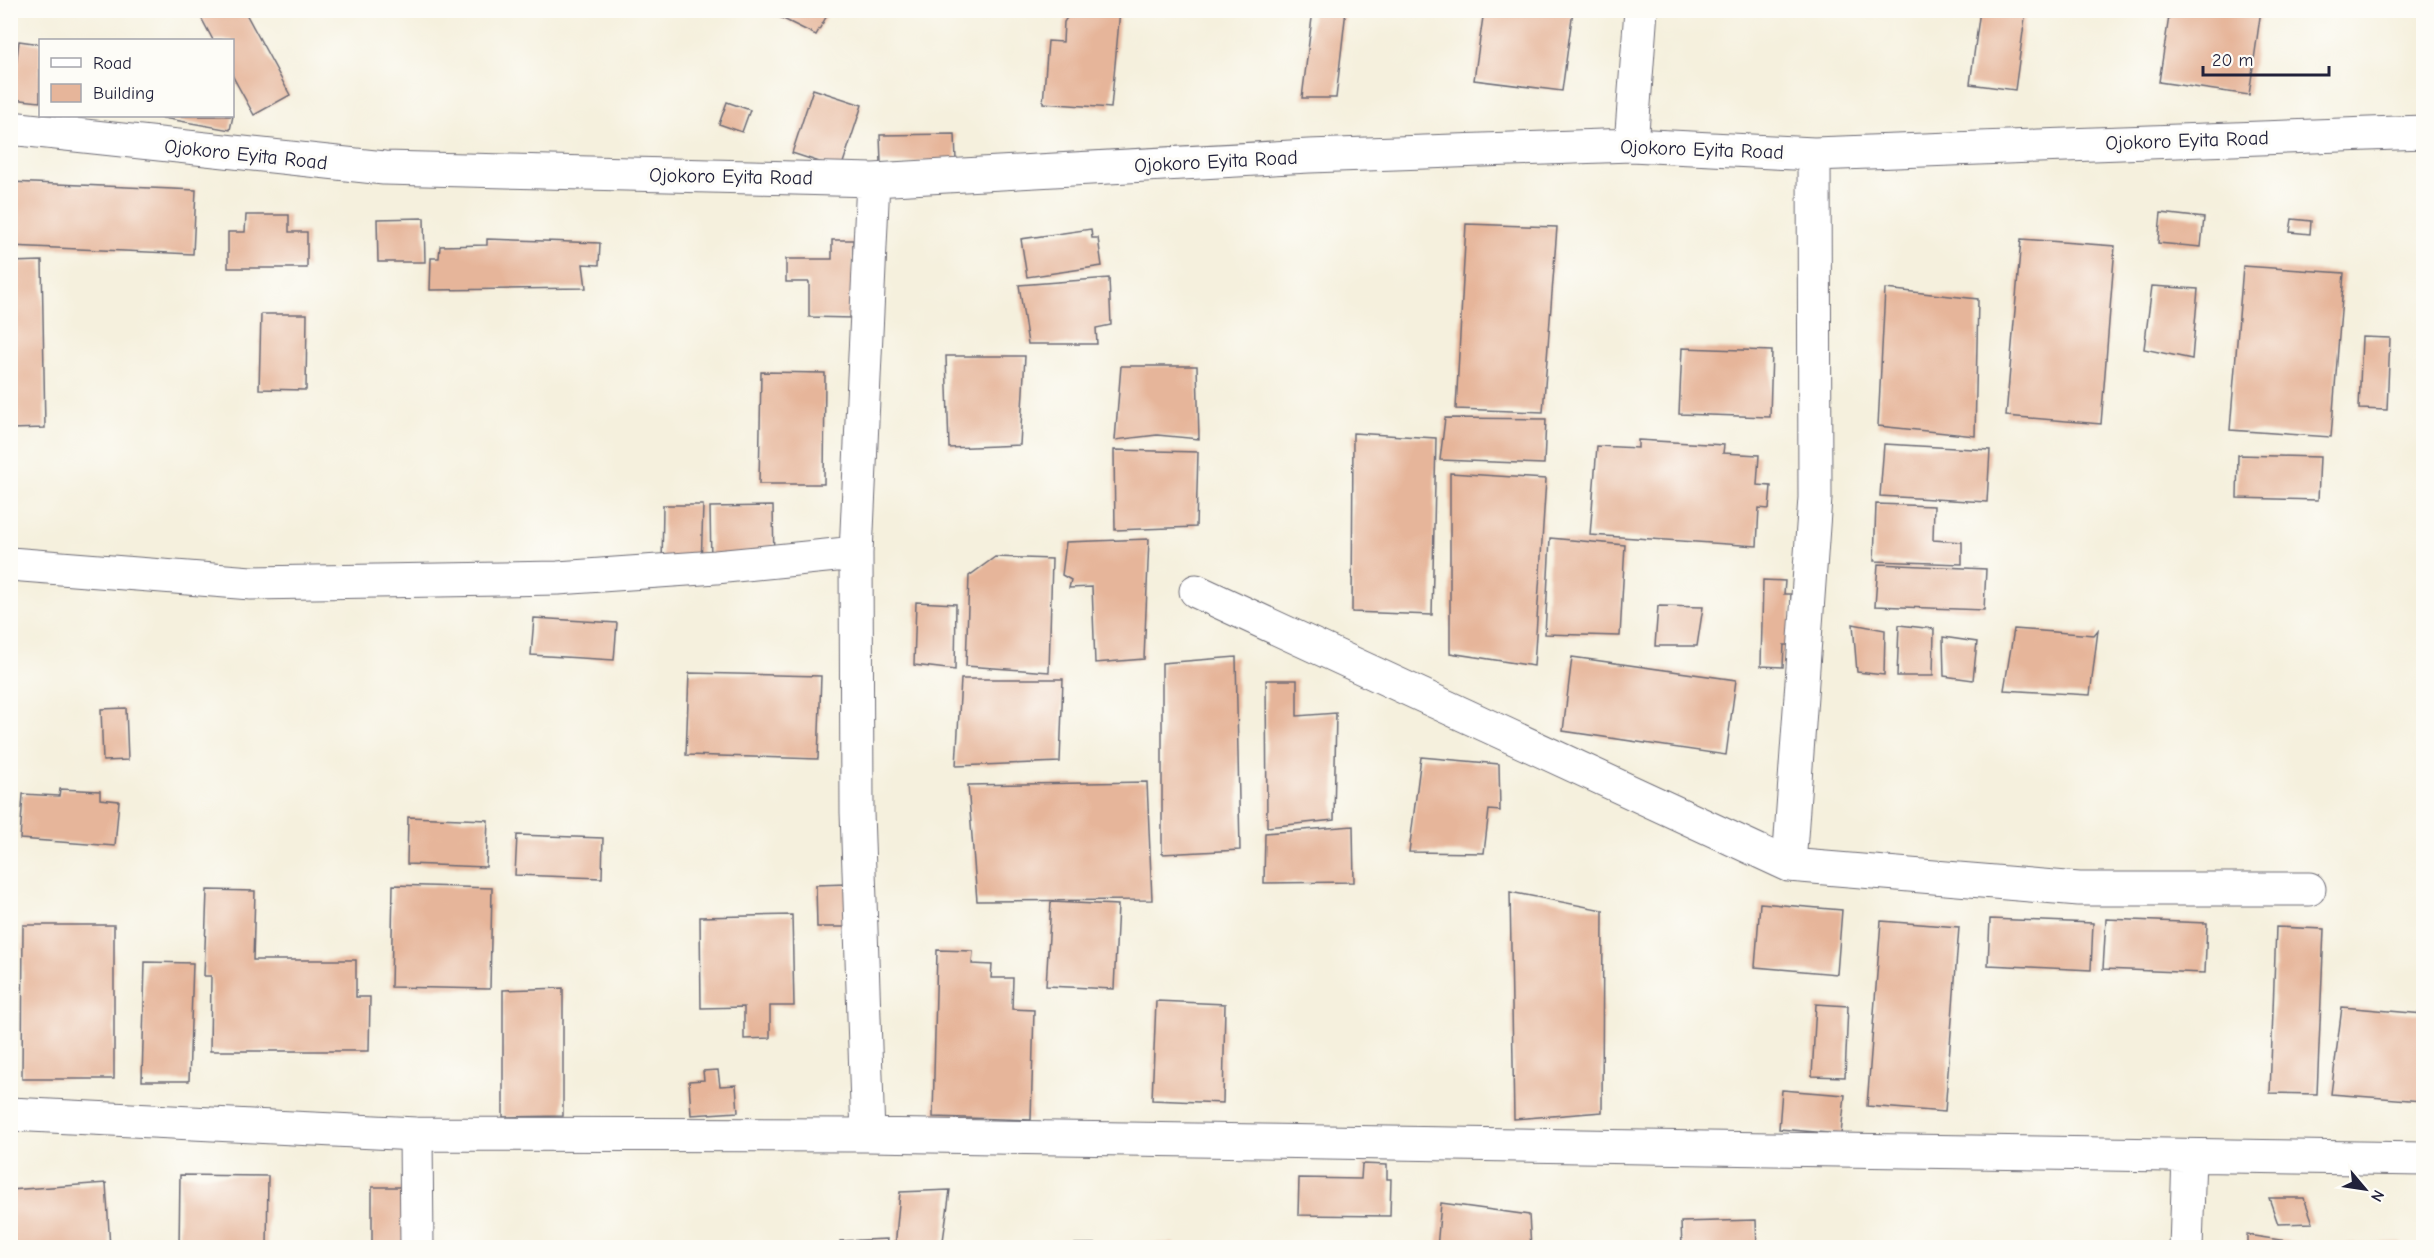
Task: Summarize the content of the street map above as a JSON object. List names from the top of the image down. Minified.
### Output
{"streets":{"street":["Ojokoro Eyita Road"]},"legend":["Road","Building"],"scale_bar":"20 m","north":"bottom right"}
